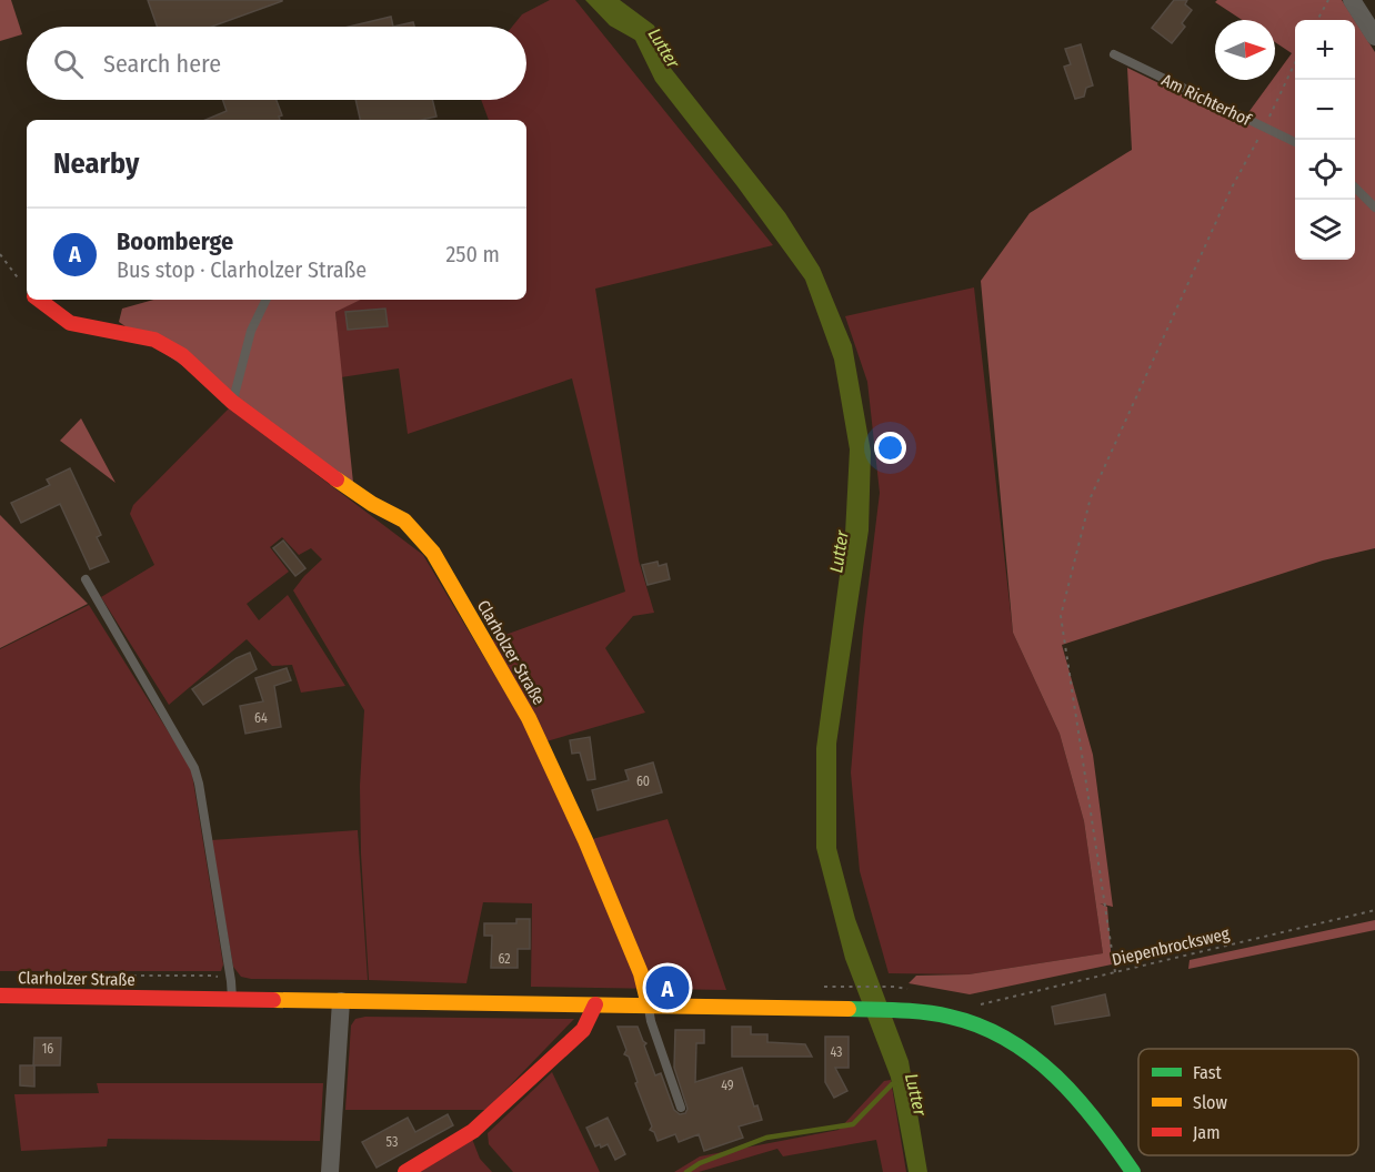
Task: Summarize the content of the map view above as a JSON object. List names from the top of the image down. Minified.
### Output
{"streets":{"street":["Clarholzer Straße"],"lane":["Am Richterhof"],"path":["Diepenbrocksweg"]},"water":["Lutter"],"house_numbers":["64","60","62","16","43","49","53"],"legend":["Fast","Slow","Jam"],"north":"right","page":{"map_buttons":["+","−"],"search":"Search here","heading":"Nearby","list":[{"mark":"A","name":"Boomberge","note":"Bus stop · Clarholzer Straße","value":"250 m"}],"pins":"A"}}
